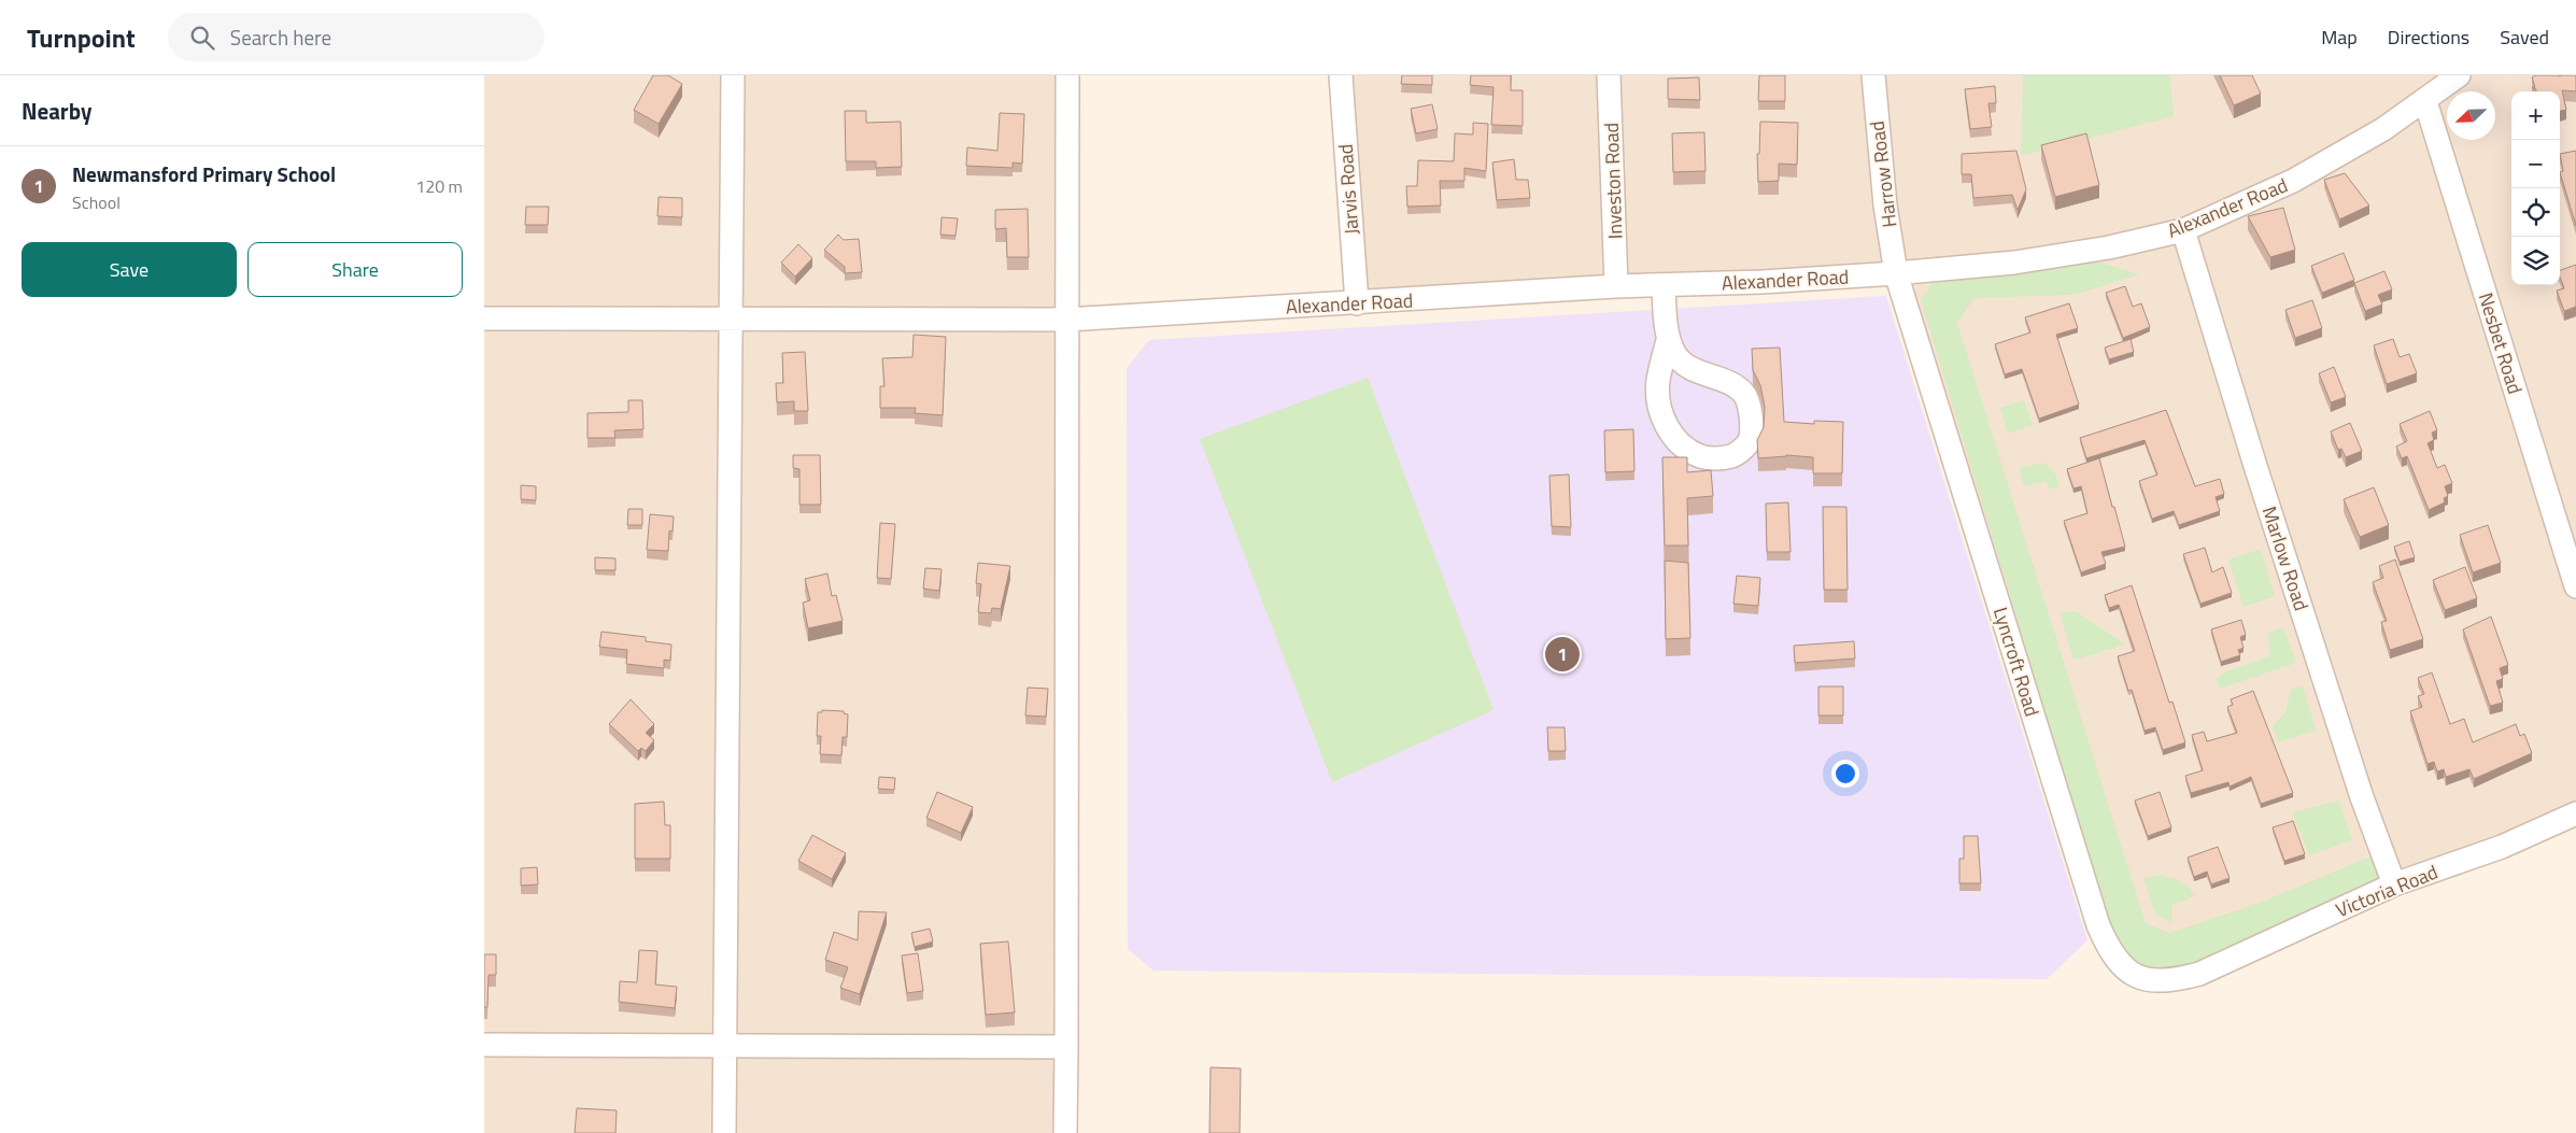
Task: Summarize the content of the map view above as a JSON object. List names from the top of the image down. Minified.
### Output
{"streets":{"street":["Harrow Road","Investon Road","Jarvis Road","Alexander Road","Nesbet Road","Marlow Road","Lyncroft Road","Victoria Road"]},"crossings":[["Harrow Road","Alexander Road"],["Harrow Road","Lyncroft Road"],["Investon Road","Alexander Road"],["Jarvis Road","Alexander Road"],["Alexander Road","Nesbet Road"],["Alexander Road","Marlow Road"],["Alexander Road","Lyncroft Road"],["Marlow Road","Victoria Road"],["Lyncroft Road","Victoria Road"]],"north":"bottom left","page":{"header":"Turnpoint","search":"Search here","nav":["Map","Directions","Saved"],"heading":"Nearby","map_buttons":["+","−"],"list":[{"mark":"1","name":"Newmansford Primary School","note":"School","value":"120 m"}],"buttons":["Save","Share"],"pins":"1"}}
